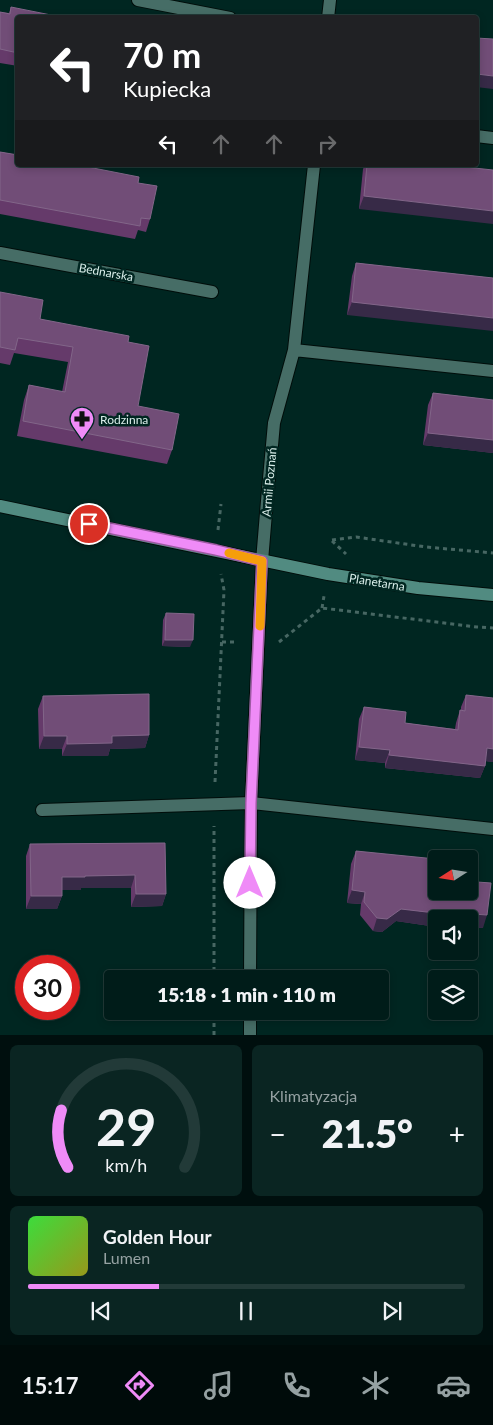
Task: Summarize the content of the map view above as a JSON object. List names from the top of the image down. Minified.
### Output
{"streets":{"street":["Bednarska","Armii Poznań","Planetarna"]},"crossings":[["Armii Poznań","Planetarna"]],"places":{"pharmacy":["Rodzinna"]},"north":"left","page":{"turn":["70 m","Kupiecka"],"limit":"30","trip":"15:18 · 1 min · 110 m","tile":"Klimatyzacja","heat":["−","21.5°","+"],"song":["Golden Hour","Lumen"],"tabs":"15:17","gauge":["29","km/h"]}}
